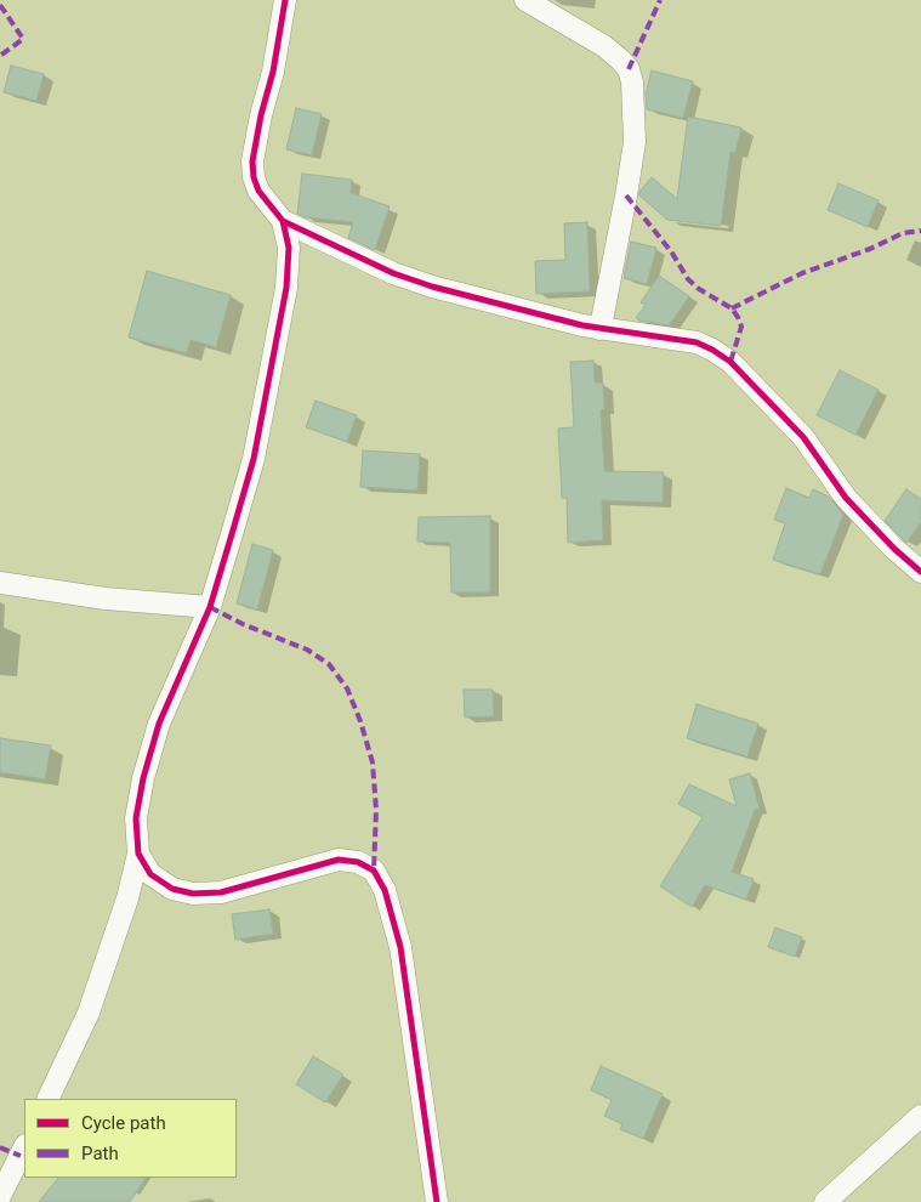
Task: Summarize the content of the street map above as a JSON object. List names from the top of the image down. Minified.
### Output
{"legend":["Cycle path","Path"]}
